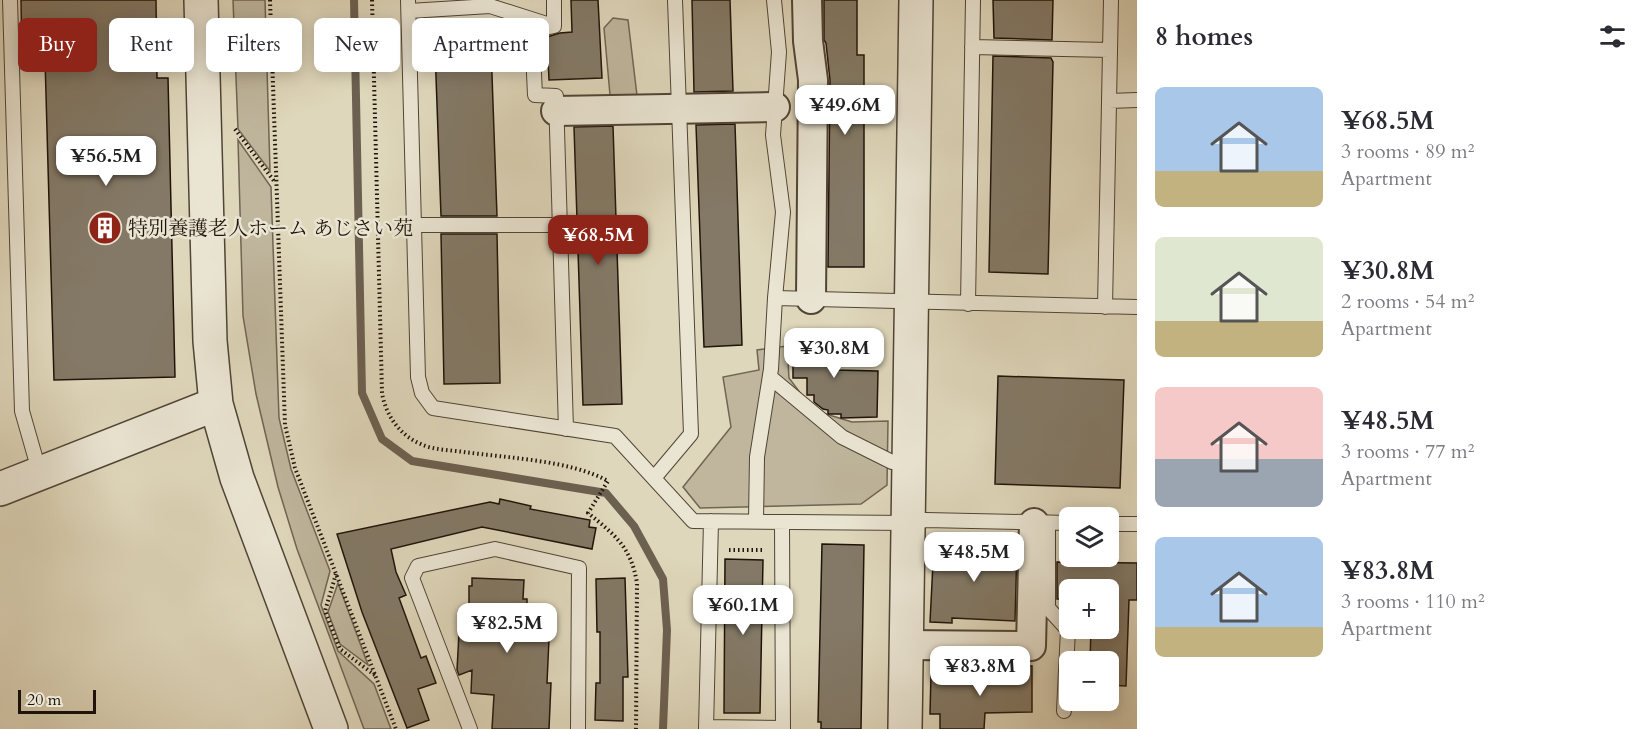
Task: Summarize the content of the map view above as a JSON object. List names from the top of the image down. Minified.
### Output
{"places":{"building":["特別養護老人ホーム あじさい苑"]},"scale_bar":"20 m","page":{"heading":"8 homes","chip":["Buy","Rent","Filters","New","Apartment"],"list":[{"name":"¥68.5M","note":"3 rooms · 89 m² · Apartment"},{"name":"¥30.8M","note":"2 rooms · 54 m² · Apartment"},{"name":"¥48.5M","note":"3 rooms · 77 m² · Apartment"},{"name":"¥83.8M","note":"3 rooms · 110 m² · Apartment"}],"price":["¥49.6M","¥56.5M","¥68.5M","¥30.8M","¥48.5M","¥60.1M","¥82.5M","¥83.8M"],"map_buttons":["+","−"],"scale":"20 m"}}
